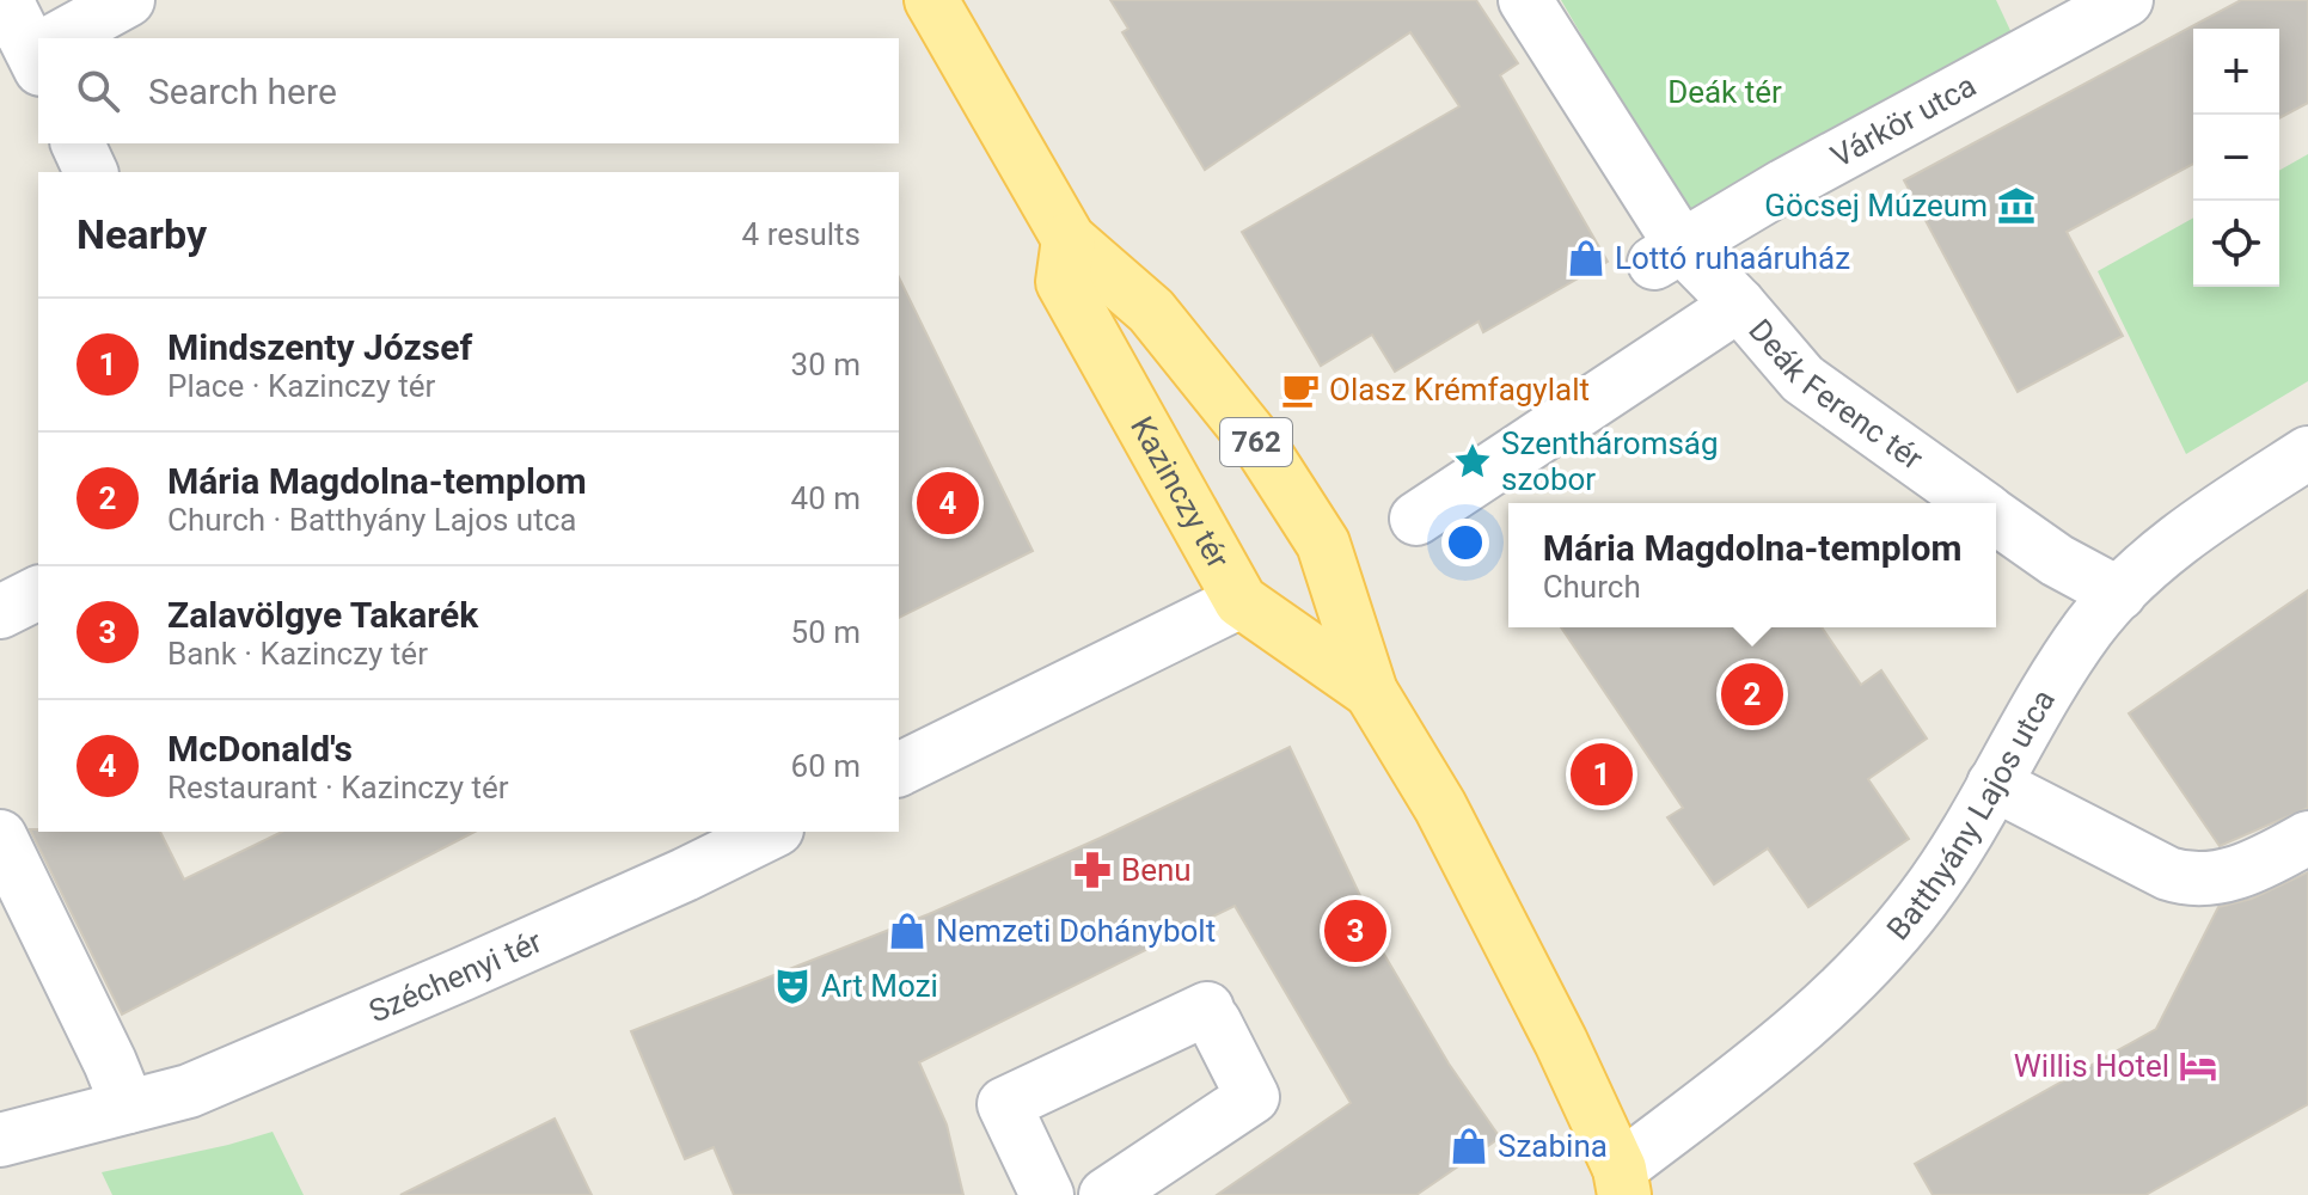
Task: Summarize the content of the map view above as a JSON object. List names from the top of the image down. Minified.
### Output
{"streets":{"main road":["762","Kazinczy tér"],"street":["Várkör utca","Deák Ferenc tér","Batthyány Lajos utca","Széchenyi tér"]},"crossings":[["Várkör utca","Deák Ferenc tér"],["Deák Ferenc tér","Batthyány Lajos utca"],["Kazinczy tér","Batthyány Lajos utca"]],"parks":["Deák tér"],"places":{"museum":["Göcsej Múzeum"],"shop":["Lottó ruhaáruház","Nemzeti Dohánybolt","Szabina"],"cafe":["Olasz Krémfagylalt"],"place":["Szentháromság szobor"],"pharmacy":["Benu"],"theatre":["Art Mozi"],"hotel":["Willis Hotel"]},"page":{"map_buttons":["+","−"],"search":"Search here","heading":["Nearby","4 results"],"list":[{"mark":"1","name":"Mindszenty József","note":"Place · Kazinczy tér","value":"30 m"},{"mark":"2","name":"Mária Magdolna-templom","note":"Church · Batthyány Lajos utca","value":"40 m"},{"mark":"3","name":"Zalavölgye Takarék","note":"Bank · Kazinczy tér","value":"50 m"},{"mark":"4","name":"McDonald's","note":"Restaurant · Kazinczy tér","value":"60 m"}],"pins":["4","2","1","3"],"popup":["Mária Magdolna-templom","Church"]}}
